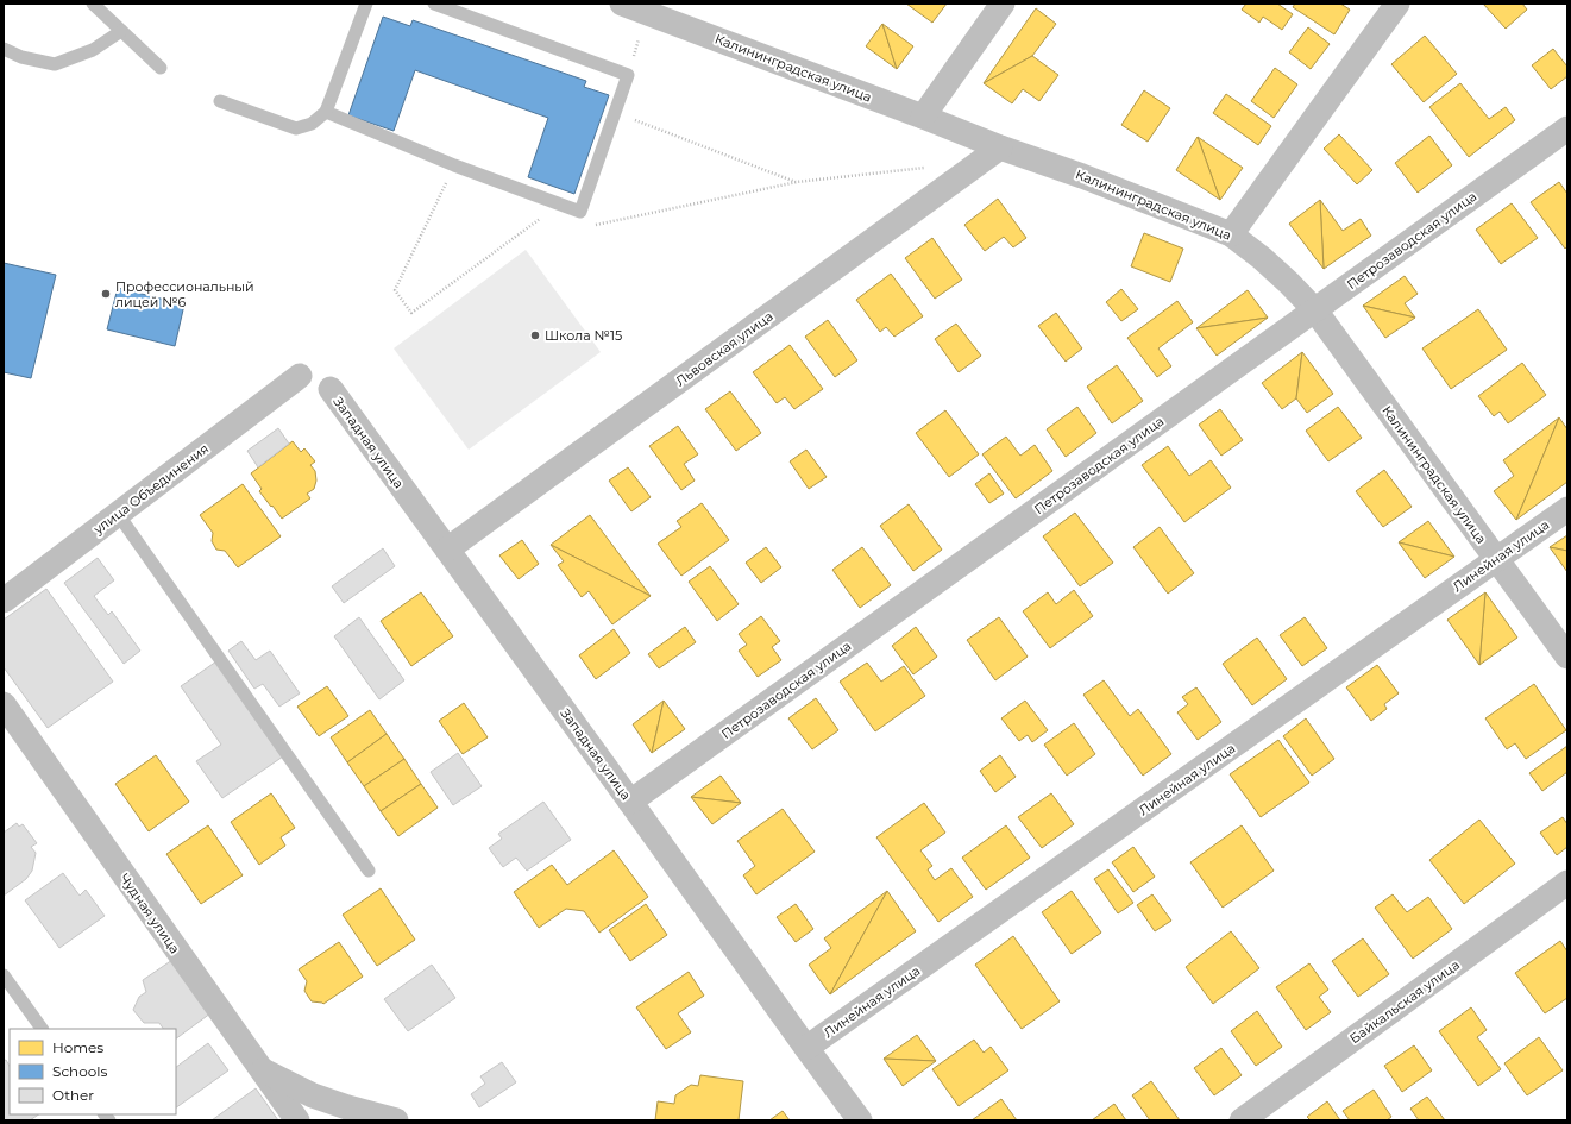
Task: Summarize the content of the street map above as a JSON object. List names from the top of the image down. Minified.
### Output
{"streets":{"street":["Калининградская улица","Петрозаводская улица","Львовская улица","Западная улица","улица Объединения","Линейная улица","Чудная улица","Байкальская улица"]},"crossings":[["Калининградская улица","Петрозаводская улица"],["Калининградская улица","Львовская улица"],["Калининградская улица","Линейная улица"],["Петрозаводская улица","Западная улица"],["Львовская улица","Западная улица"],["Западная улица","Линейная улица"]],"places":["Профессиональный лицей №6","Школа №15"],"legend":["Homes","Schools","Other"]}
